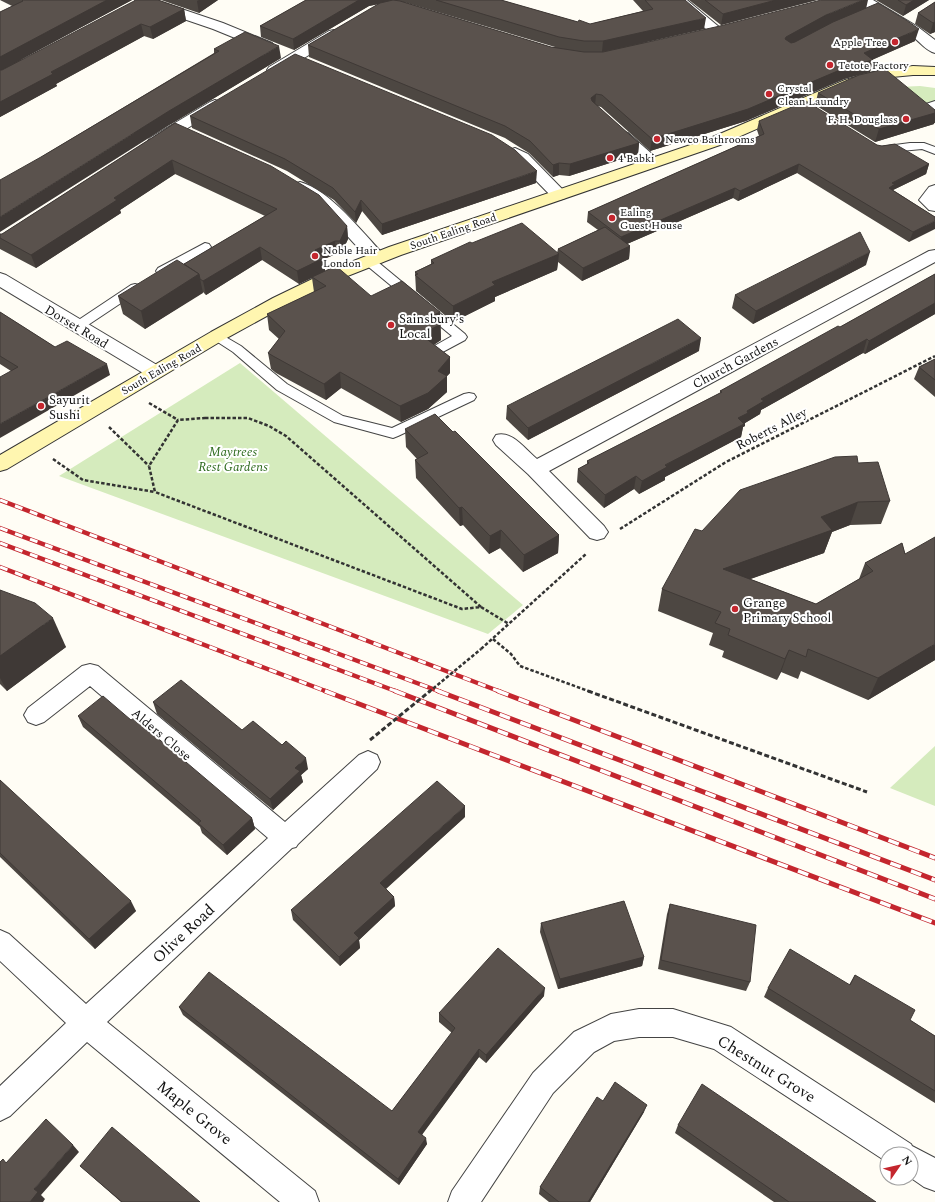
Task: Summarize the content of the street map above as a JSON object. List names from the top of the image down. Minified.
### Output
{"streets":{"main road":["South Ealing Road"],"street":["Dorset Road","Church Gardens","Alders Close","Olive Road","Chestnut Grove","Maple Grove"],"path":["Roberts Alley"]},"crossings":[["South Ealing Road","Dorset Road"],["Alders Close","Olive Road"],["Olive Road","Maple Grove"]],"parks":["Maytrees Rest Gardens"],"places":["Apple Tree","Tetote Factory","Crystal Clean Laundry","F. H. Douglass","Newco Bathrooms","4 Babki","Ealing Guest House","Noble Hair London","Sainsbury's Local","Sayurit Sushi","Grange Primary School"],"north":"top right"}
